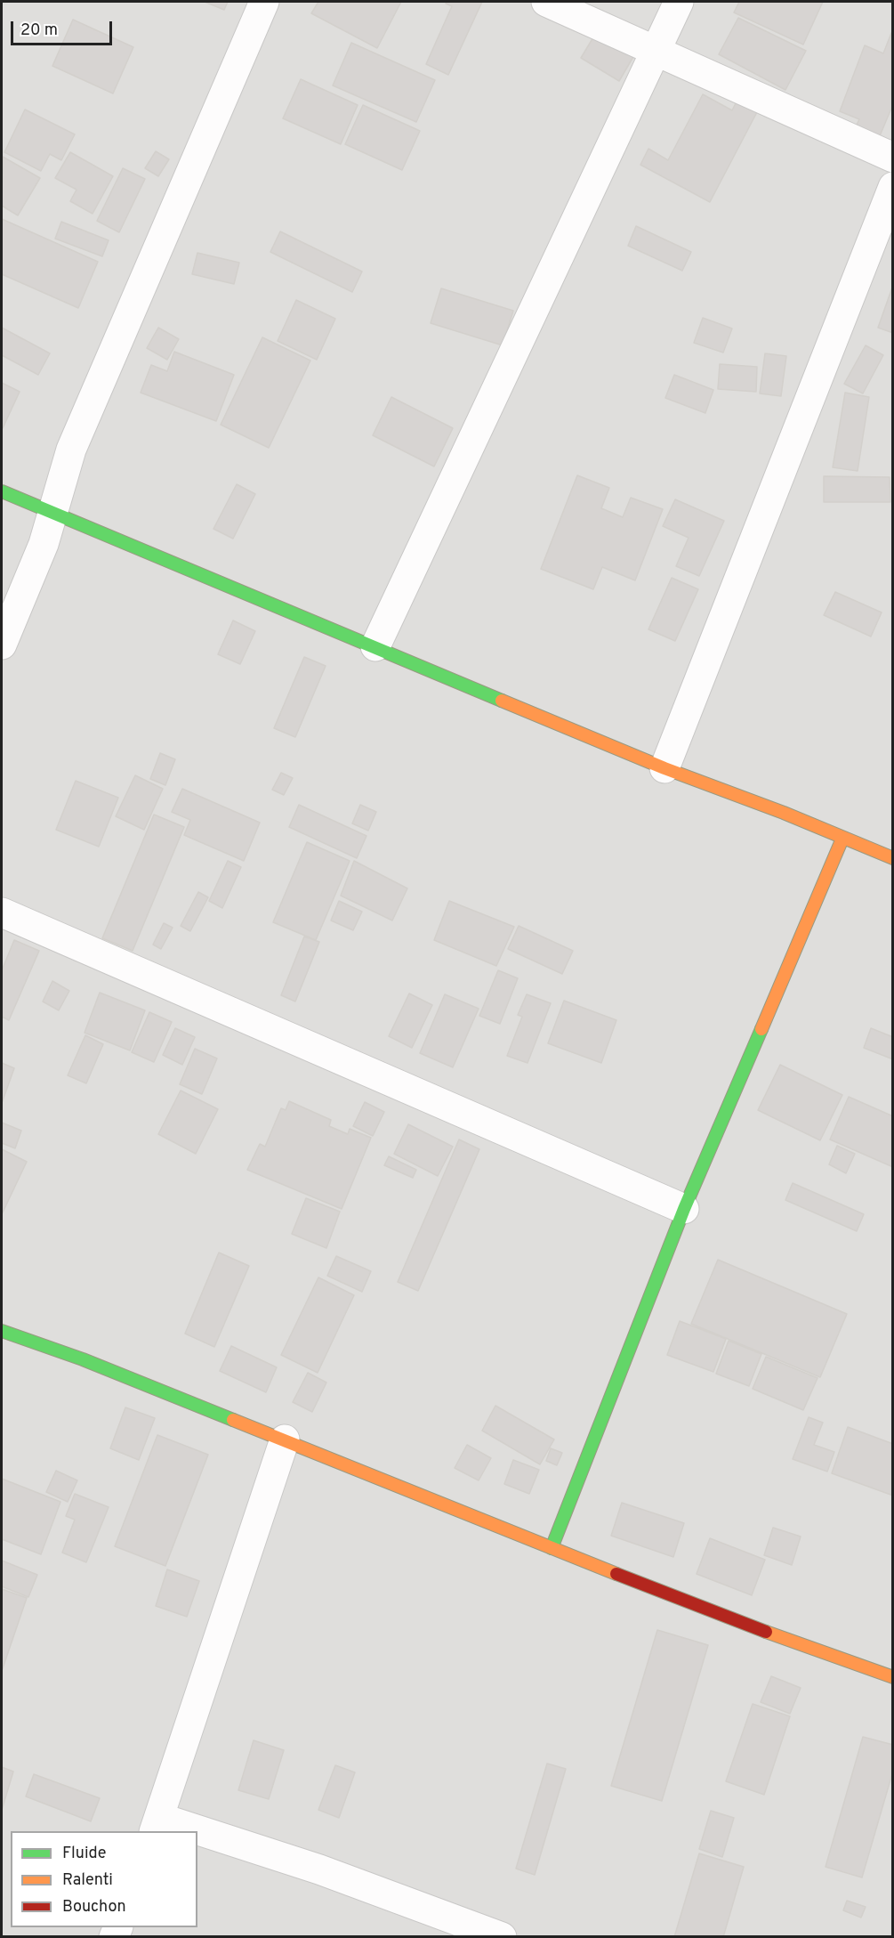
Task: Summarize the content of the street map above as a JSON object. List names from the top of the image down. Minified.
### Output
{"legend":["Fluide","Ralenti","Bouchon"],"scale_bar":"20 m"}
